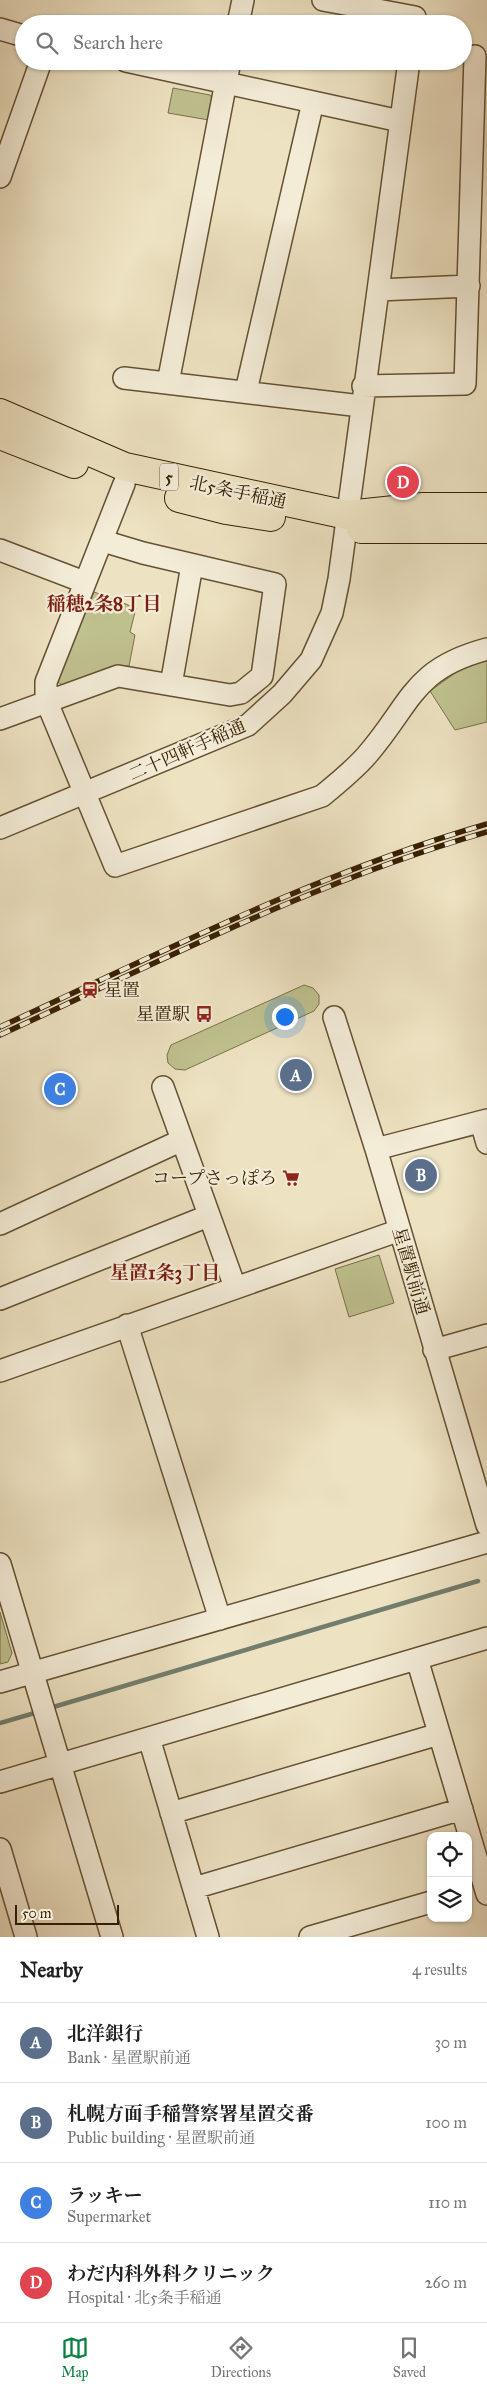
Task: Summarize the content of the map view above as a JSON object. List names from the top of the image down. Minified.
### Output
{"streets":{"highway":["5","北5条手稲通"],"street":["二十四軒手稲通","星置駅前通"]},"crossings":[["北5条手稲通","二十四軒手稲通"]],"districts":["稲穂2条8丁目","星置1条3丁目"],"places":{"station":["星置"],"bus stop":["星置駅"],"supermarket":["コープさっぽろ"]},"scale_bar":"50 m","page":{"search":"Search here","pins":["D","A","C","B"],"scale":"50 m","heading":["Nearby","4 results"],"list":[{"mark":"A","name":"北洋銀行","note":"Bank · 星置駅前通","value":"30 m"},{"mark":"B","name":"札幌方面手稲警察署星置交番","note":"Public building · 星置駅前通","value":"100 m"},{"mark":"C","name":"ラッキー","note":"Supermarket","value":"110 m"},{"mark":"D","name":"わだ内科外科クリニック","note":"Hospital · 北5条手稲通","value":"260 m"}],"nav":["Map","Directions","Saved"]}}
